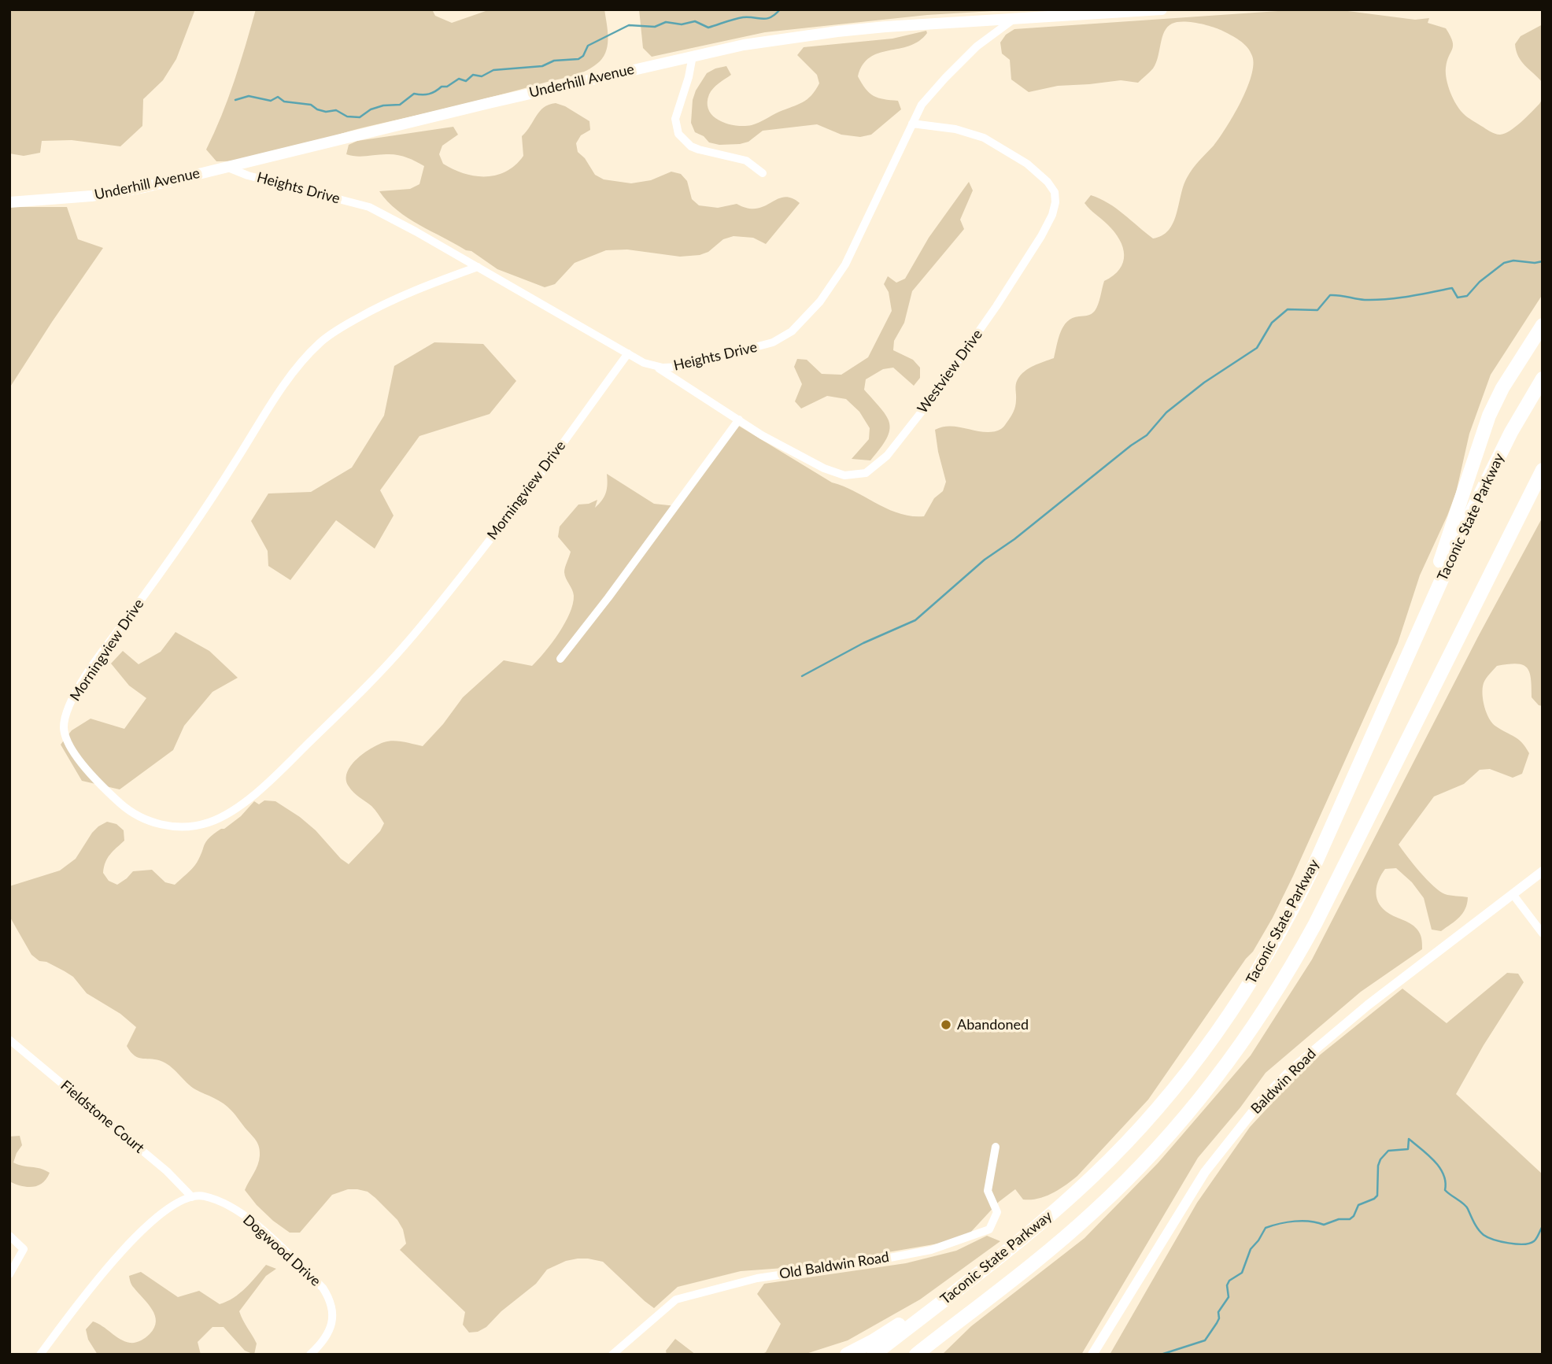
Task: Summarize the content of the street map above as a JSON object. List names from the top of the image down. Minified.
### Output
{"streets":{"highway":["Taconic State Parkway"],"main road":["Underhill Avenue"],"street":["Heights Drive","Westview Drive","Morningview Drive","Baldwin Road","Fieldstone Court","Dogwood Drive","Old Baldwin Road"]},"crossings":[["Underhill Avenue","Heights Drive"],["Heights Drive","Westview Drive"],["Heights Drive","Morningview Drive"],["Fieldstone Court","Dogwood Drive"]],"places":["Abandoned"]}
